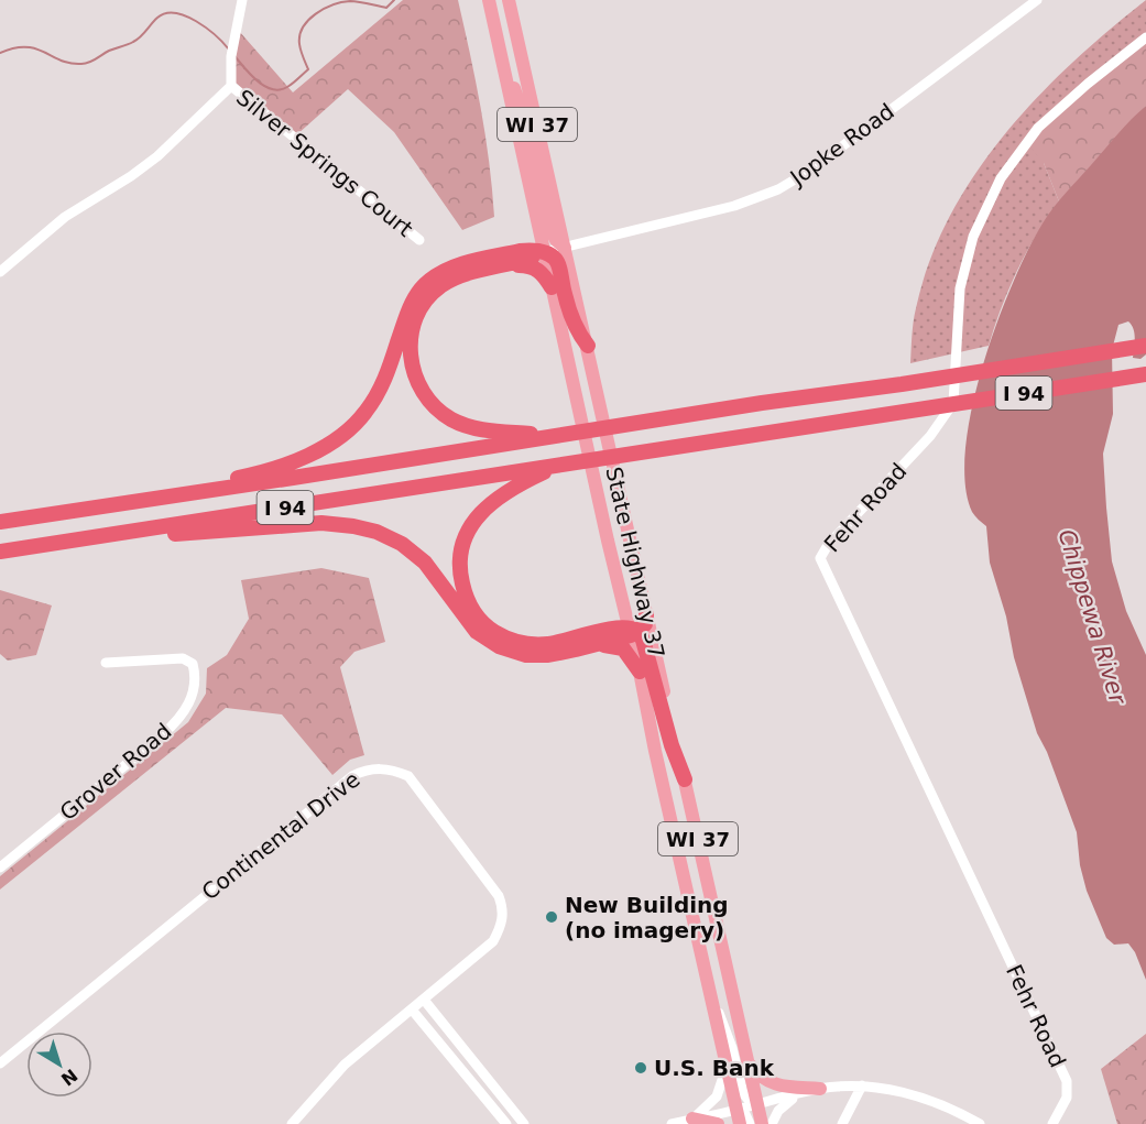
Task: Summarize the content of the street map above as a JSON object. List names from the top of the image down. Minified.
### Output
{"streets":{"highway":["I 94"],"main road":["WI 37","State Highway 37"],"street":["Jopke Road","Silver Springs Court","Fehr Road","Grover Road","Continental Drive"]},"crossings":[["Jopke Road","State Highway 37"]],"water":["Chippewa River"],"places":["New Building (no imagery)","U.S. Bank"],"north":"bottom right"}
